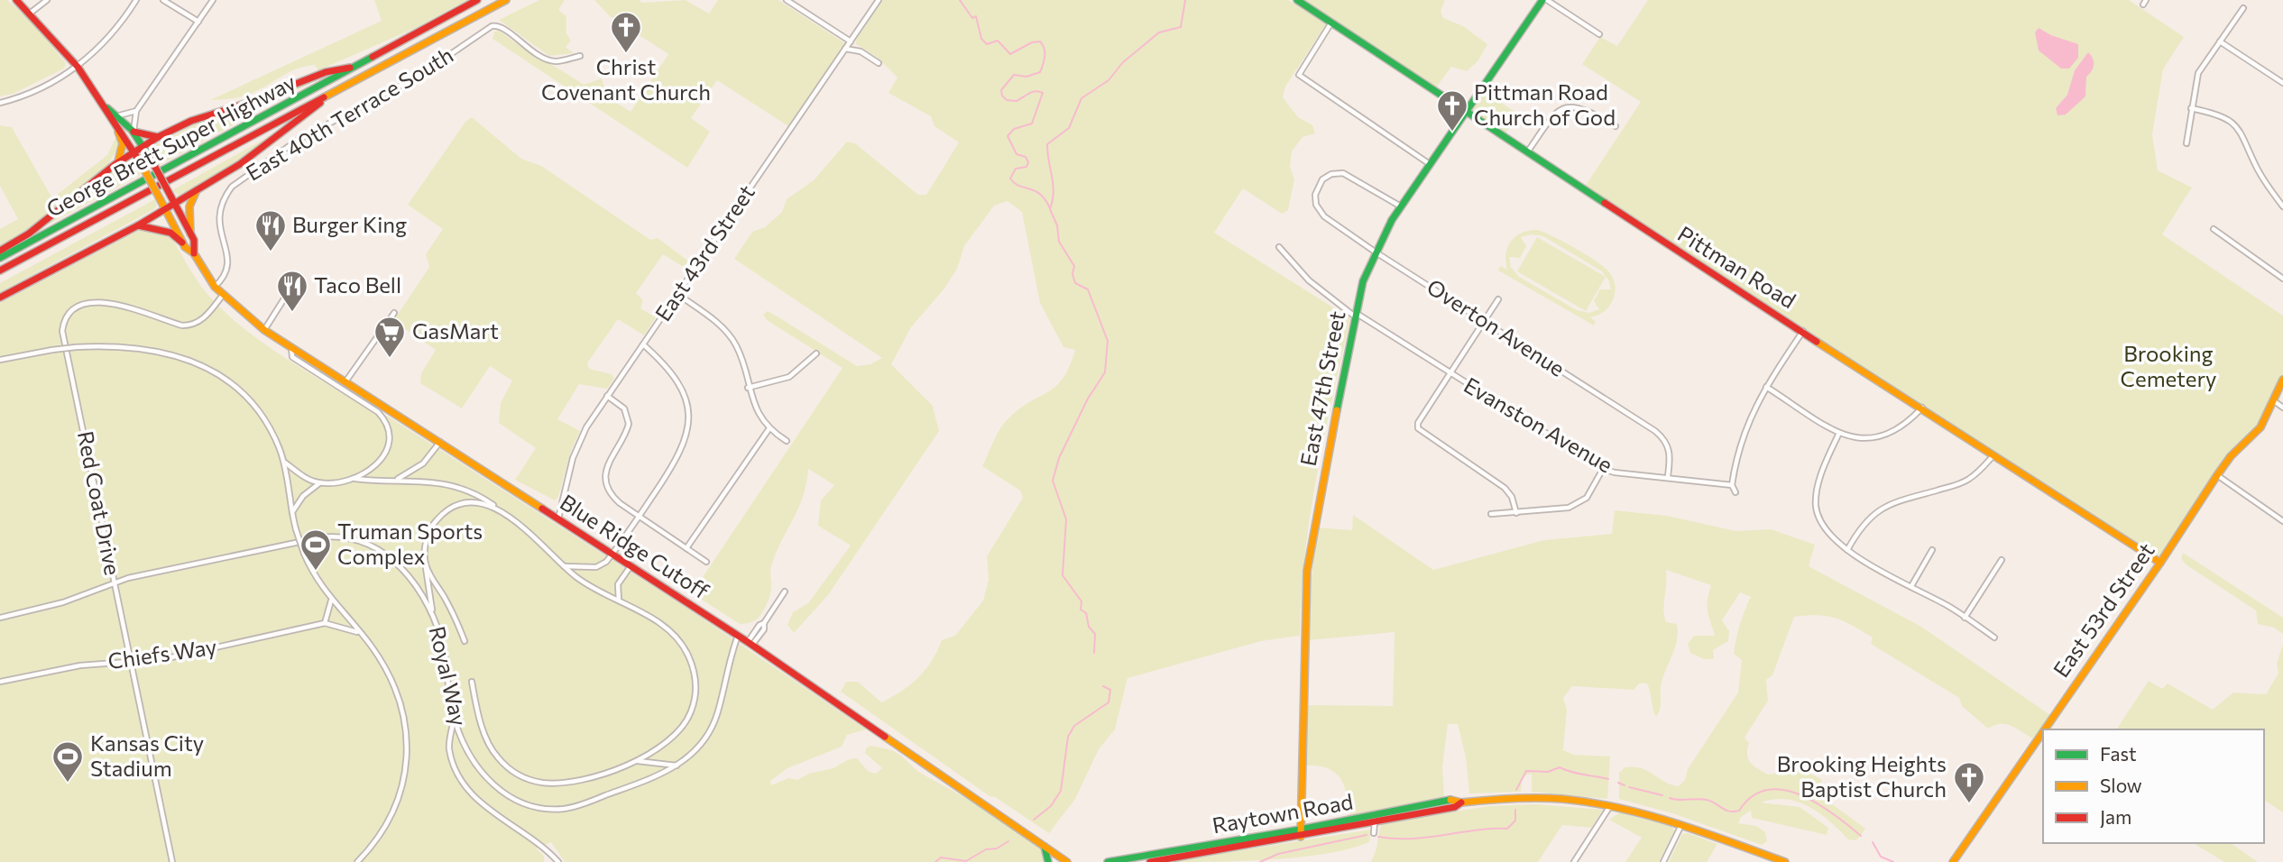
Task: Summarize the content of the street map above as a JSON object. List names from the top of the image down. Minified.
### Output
{"streets":{"main road":["George Brett Super Highway","Pittman Road","East 47th Street","Blue Ridge Cutoff","East 53rd Street","Raytown Road"],"street":["East 40th Terrace South","East 43rd Street","Overton Avenue","Evanston Avenue","Red Coat Drive","Chiefs Way","Royal Way"]},"crossings":[["East 40th Terrace South","Blue Ridge Cutoff"],["East 43rd Street","Blue Ridge Cutoff"],["Pittman Road","East 47th Street"],["Pittman Road","East 53rd Street"],["Overton Avenue","East 47th Street"],["Overton Avenue","Evanston Avenue"],["East 47th Street","Evanston Avenue"],["East 47th Street","Raytown Road"],["Red Coat Drive","Blue Ridge Cutoff"],["Red Coat Drive","Chiefs Way"],["Red Coat Drive","Royal Way"],["Blue Ridge Cutoff","Royal Way"]],"parks":["Brooking Cemetery"],"places":{"church":["Christ Covenant Church","Pittman Road Church of God","Brooking Heights Baptist Church"],"restaurant":["Burger King","Taco Bell"],"supermarket":["GasMart"],"sports":["Truman Sports Complex","Kansas City Stadium"]},"legend":["Fast","Slow","Jam"]}
